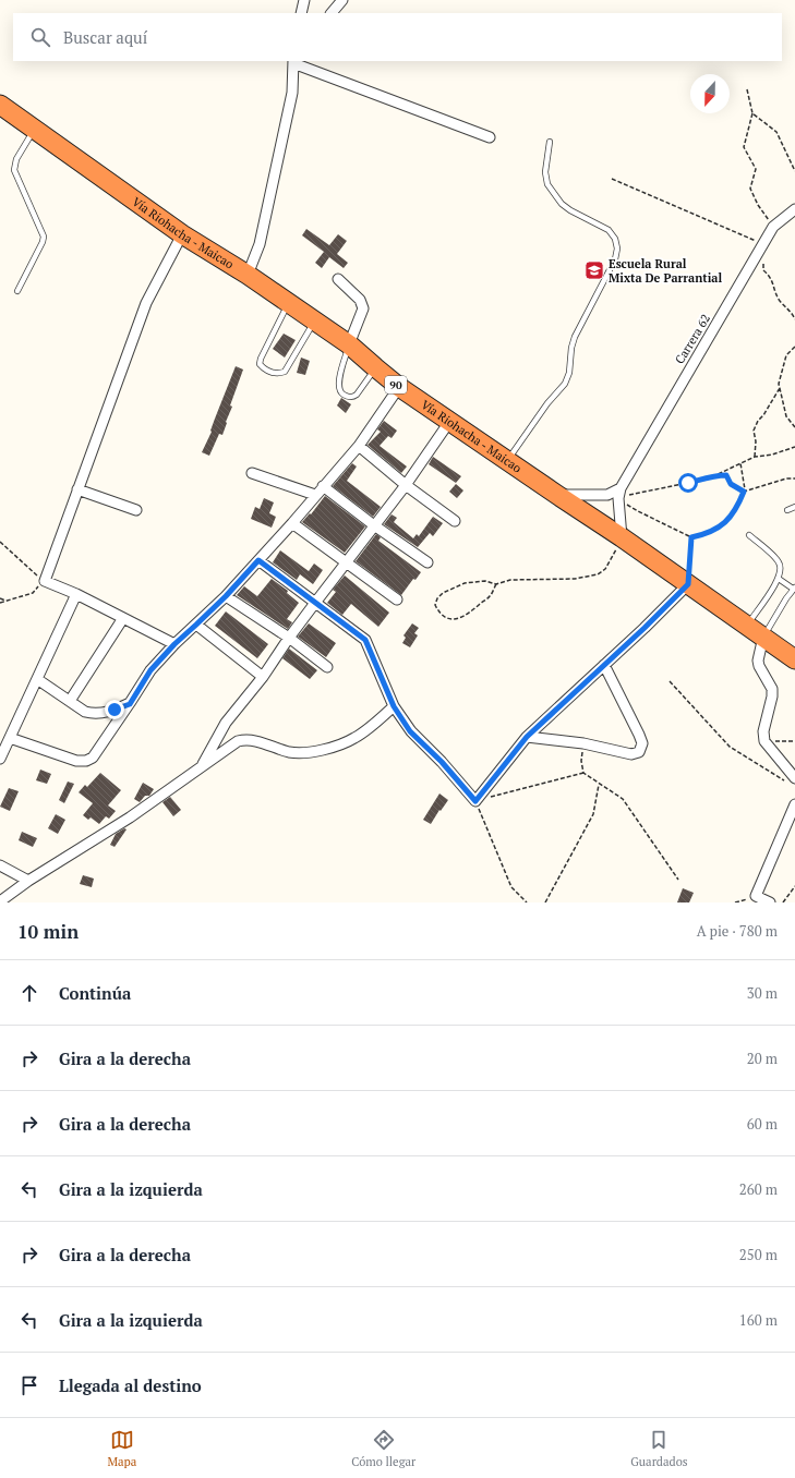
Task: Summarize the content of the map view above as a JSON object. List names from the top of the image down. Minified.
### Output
{"streets":{"highway":["Vía Riohacha - Maicao","90"],"street":["Carrera 62"]},"crossings":[["Vía Riohacha - Maicao","Carrera 62"]],"places":{"school or university":["Escuela Rural Mixta De Parrantial"]},"north":"bottom","page":{"search":"Buscar aquí","heading":["10 min","A pie · 780 m"],"list":[["Continúa","30 m"],["Gira a la derecha","20 m"],["Gira a la derecha","60 m"],["Gira a la izquierda","260 m"],["Gira a la derecha","250 m"],["Gira a la izquierda","160 m"],"Llegada al destino"],"nav":["Mapa","Cómo llegar","Guardados"]}}
